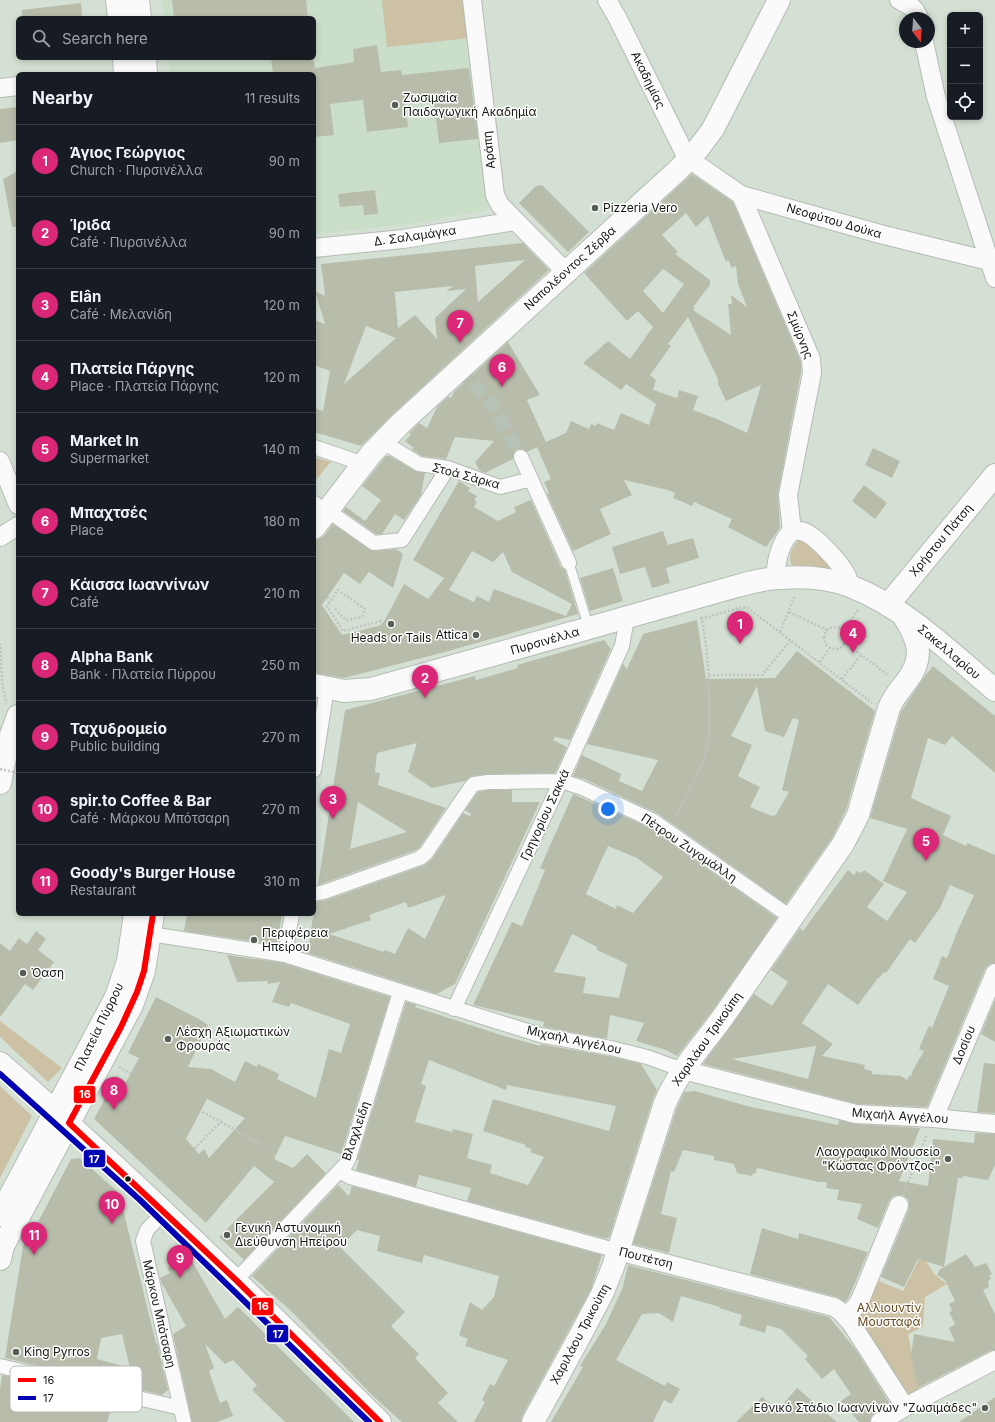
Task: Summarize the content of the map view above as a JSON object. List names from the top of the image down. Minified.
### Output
{"streets":{"street":["Ακαδημίας","Αράπη","Νεοφύτου Δούκα","Δ. Σαλαμάγκα","Ναπολέοντος Ζέρβα","Σμύρνης","Στοά Σάρκα","Χρήστου Πάτση","Πυρσινέλλα","Σακελλαρίου","Γρηγορίου Σακκά","Πέτρου Ζυγομάλλη","Πλατεία Πύρρου","Χαριλάου Τρικούπη","Μιχαήλ Αγγέλου","Δοσίου","Βλαχλείδη","Πουτέτση","Μάρκου Μπότσαρη"]},"crossings":[["Ακαδημίας","Νεοφύτου Δούκα"],["Ακαδημίας","Ναπολέοντος Ζέρβα"],["Αράπη","Δ. Σαλαμάγκα"],["Αράπη","Ναπολέοντος Ζέρβα"],["Νεοφύτου Δούκα","Ναπολέοντος Ζέρβα"],["Νεοφύτου Δούκα","Σμύρνης"],["Ναπολέοντος Ζέρβα","Στοά Σάρκα"],["Χρήστου Πάτση","Σακελλαρίου"],["Χρήστου Πάτση","Χαριλάου Τρικούπη"],["Πυρσινέλλα","Σακελλαρίου"],["Πυρσινέλλα","Γρηγορίου Σακκά"],["Σακελλαρίου","Χαριλάου Τρικούπη"],["Γρηγορίου Σακκά","Πέτρου Ζυγομάλλη"],["Γρηγορίου Σακκά","Μιχαήλ Αγγέλου"],["Πέτρου Ζυγομάλλη","Χαριλάου Τρικούπη"],["Πλατεία Πύρρου","Μιχαήλ Αγγέλου"],["Χαριλάου Τρικούπη","Μιχαήλ Αγγέλου"],["Χαριλάου Τρικούπη","Πουτέτση"],["Μιχαήλ Αγγέλου","Δοσίου"],["Μιχαήλ Αγγέλου","Βλαχλείδη"],["Βλαχλείδη","Πουτέτση"]],"parks":["Αλλιουντίν Μουσταφά"],"places":["Ζωσιμαία Παιδαγωγική Ακαδημία","Pizzeria Vero","Heads or Tails","Attica","Περιφέρεια Ηπείρου","Όαση","Λέσχη Αξιωματικών Φρουράς","Λαογραφικό Μουσείο \"Κώστας Φρόντζος\"","Γενική Αστυνομική Διεύθυνση Ηπείρου","King Pyrros","Εθνικό Στάδιο Ιωαννίνων \"Ζωσιμάδες\""],"lines":["transit line 16","transit line 17"],"legend":["16","17"],"north":"bottom","page":{"map_buttons":["+","−"],"search":"Search here","heading":["Nearby","11 results"],"list":[{"mark":"1","name":"Άγιος Γεώργιος","note":"Church · Πυρσινέλλα","value":"90 m"},{"mark":"2","name":"Ίριδα","note":"Café · Πυρσινέλλα","value":"90 m"},{"mark":"3","name":"Elân","note":"Café · Μελανίδη","value":"120 m"},{"mark":"4","name":"Πλατεία Πάργης","note":"Place · Πλατεία Πάργης","value":"120 m"},{"mark":"5","name":"Market In","note":"Supermarket","value":"140 m"},{"mark":"6","name":"Μπαχτσές","note":"Place","value":"180 m"},{"mark":"7","name":"Κάισσα Ιωαννίνων","note":"Café","value":"210 m"},{"mark":"8","name":"Alpha Bank","note":"Bank · Πλατεία Πύρρου","value":"250 m"},{"mark":"9","name":"Ταχυδρομείο","note":"Public building","value":"270 m"},{"mark":"10","name":"spir.to Coffee & Bar","note":"Café · Μάρκου Μπότσαρη","value":"270 m"},{"mark":"11","name":"Goody's Burger House","note":"Restaurant","value":"310 m"}],"pins":["7","6","1","4","2","3","5","8","10","11","9"]}}
